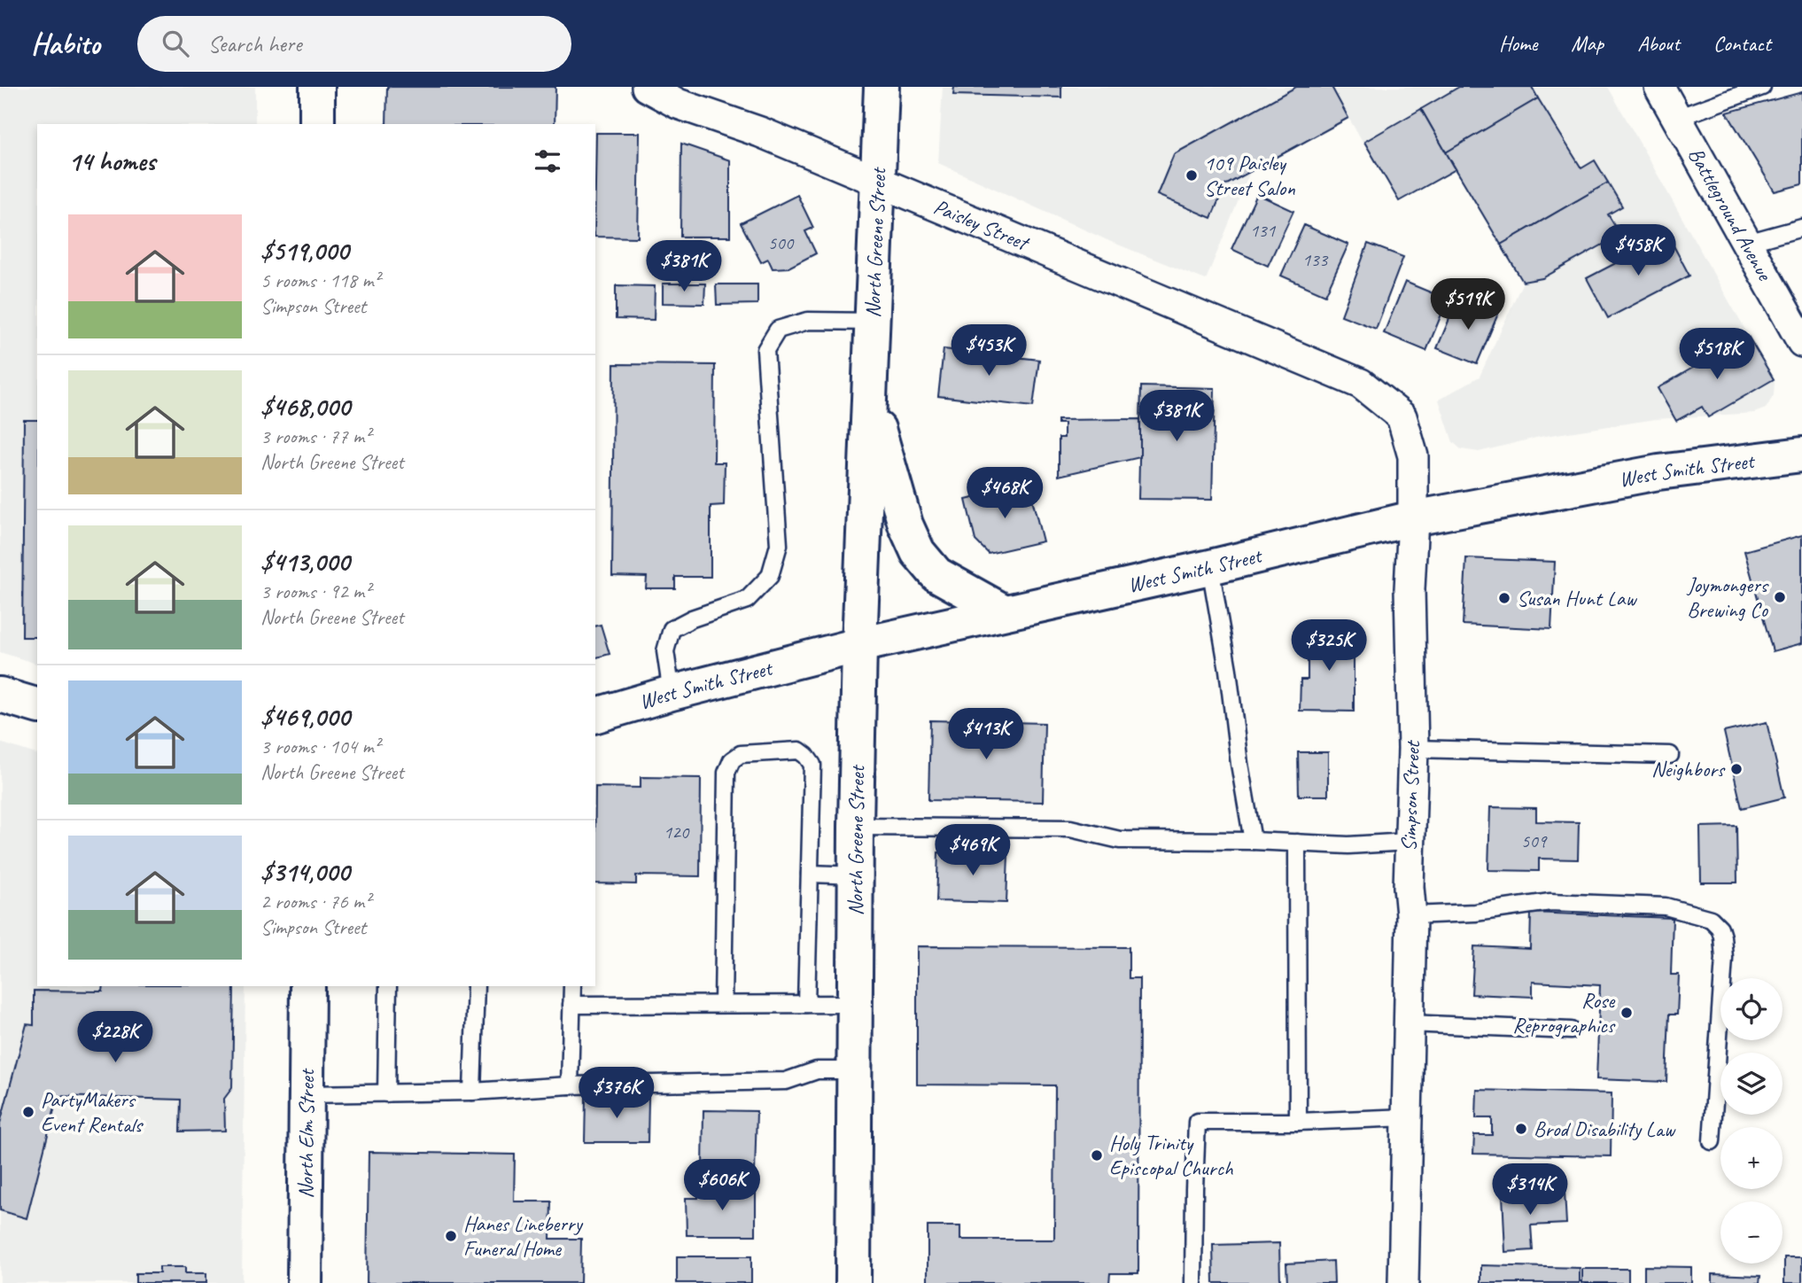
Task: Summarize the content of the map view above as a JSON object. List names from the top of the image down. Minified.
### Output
{"streets":{"main road":["North Greene Street","West Smith Street","North Elm Street"],"street":["Battleground Avenue","Paisley Street","Simpson Street"]},"crossings":[["Paisley Street","North Greene Street"],["Paisley Street","Simpson Street"],["North Greene Street","West Smith Street"],["West Smith Street","Simpson Street"]],"places":["109 Paisley Street Salon","Joymongers Brewing Co","Susan Hunt Law","Neighbors","Rose Reprographics","PartyMakers Event Rentals","Brod Disability Law","Holy Trinity Episcopal Church","Hanes Lineberry Funeral Home"],"house_numbers":["131","500","133","120","509"],"page":{"header":"Habito","search":"Search here","nav":["Home","Map","About","Contact"],"heading":"14 homes","list":[{"name":"$519,000","note":"5 rooms · 118 m² · Simpson Street"},{"name":"$468,000","note":"3 rooms · 77 m² · North Greene Street"},{"name":"$413,000","note":"3 rooms · 92 m² · North Greene Street"},{"name":"$469,000","note":"3 rooms · 104 m² · North Greene Street"},{"name":"$314,000","note":"2 rooms · 76 m² · Simpson Street"}],"price":["$458K","$381K","$519K","$453K","$518K","$381K","$468K","$325K","$413K","$469K","$228K","$376K","$606K","$314K"],"map_buttons":["+","−"]}}
